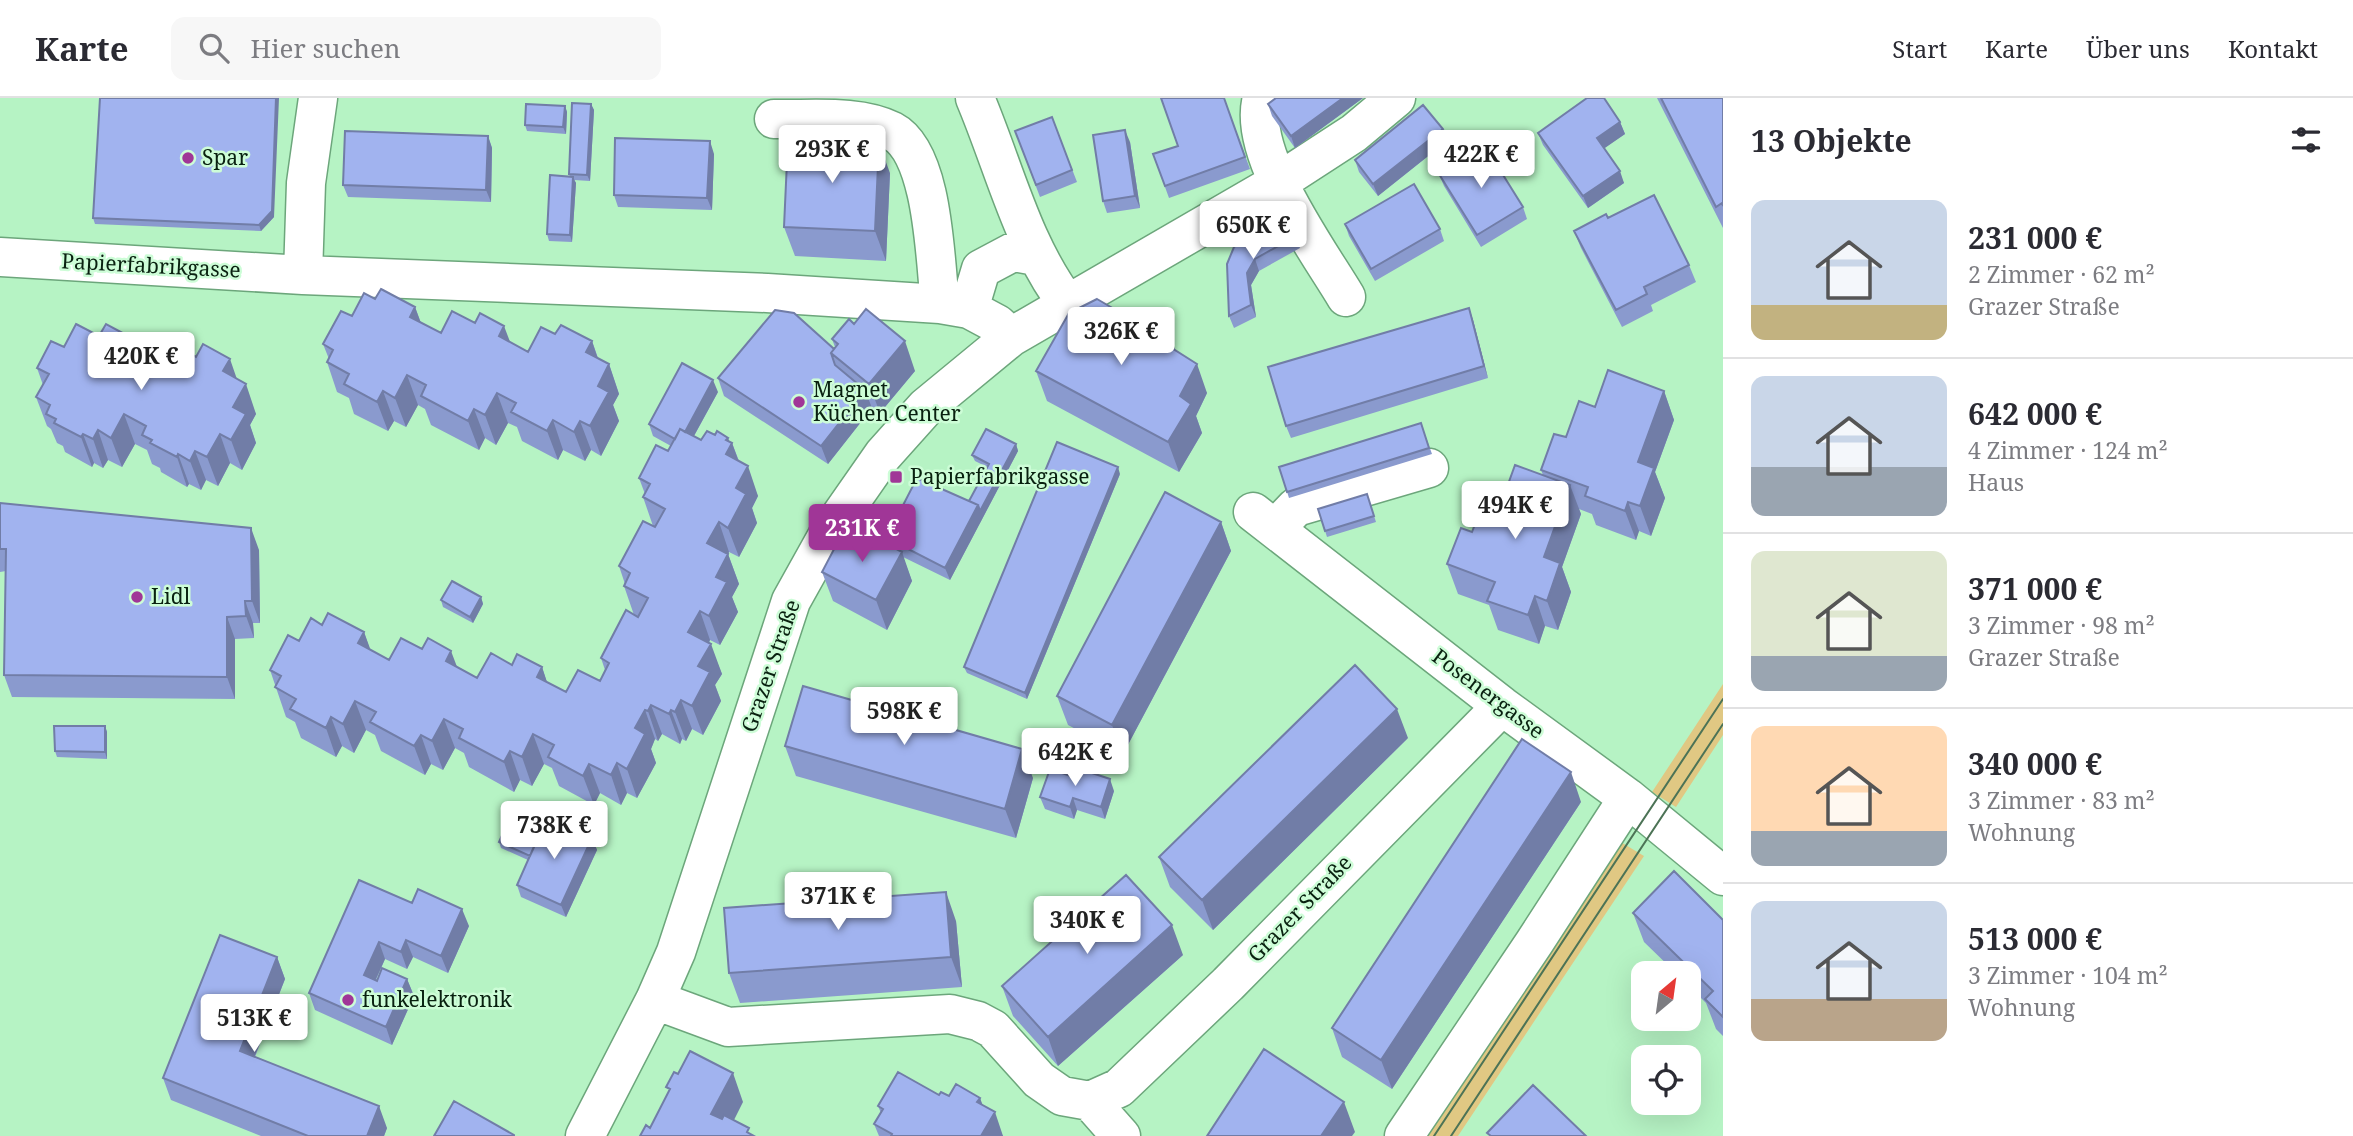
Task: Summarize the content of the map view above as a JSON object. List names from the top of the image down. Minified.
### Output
{"streets":{"street":["Papierfabrikgasse","Grazer Straße","Posenergasse"]},"crossings":[["Papierfabrikgasse","Grazer Straße"],["Grazer Straße","Posenergasse"]],"places":{"other":["Spar","Magnet Küchen Center","Lidl","funkelektronik"],"transit":["Papierfabrikgasse"]},"north":"top right","page":{"header":"Karte","search":"Hier suchen","nav":["Start","Karte","Über uns","Kontakt"],"heading":"13 Objekte","price":["293K €","422K €","650K €","326K €","420K €","494K €","231K €","598K €","642K €","738K €","371K €","340K €","513K €"],"list":[{"name":"231 000 €","note":"2 Zimmer · 62 m² · Grazer Straße"},{"name":"642 000 €","note":"4 Zimmer · 124 m² · Haus"},{"name":"371 000 €","note":"3 Zimmer · 98 m² · Grazer Straße"},{"name":"340 000 €","note":"3 Zimmer · 83 m² · Wohnung"},{"name":"513 000 €","note":"3 Zimmer · 104 m² · Wohnung"}]}}
